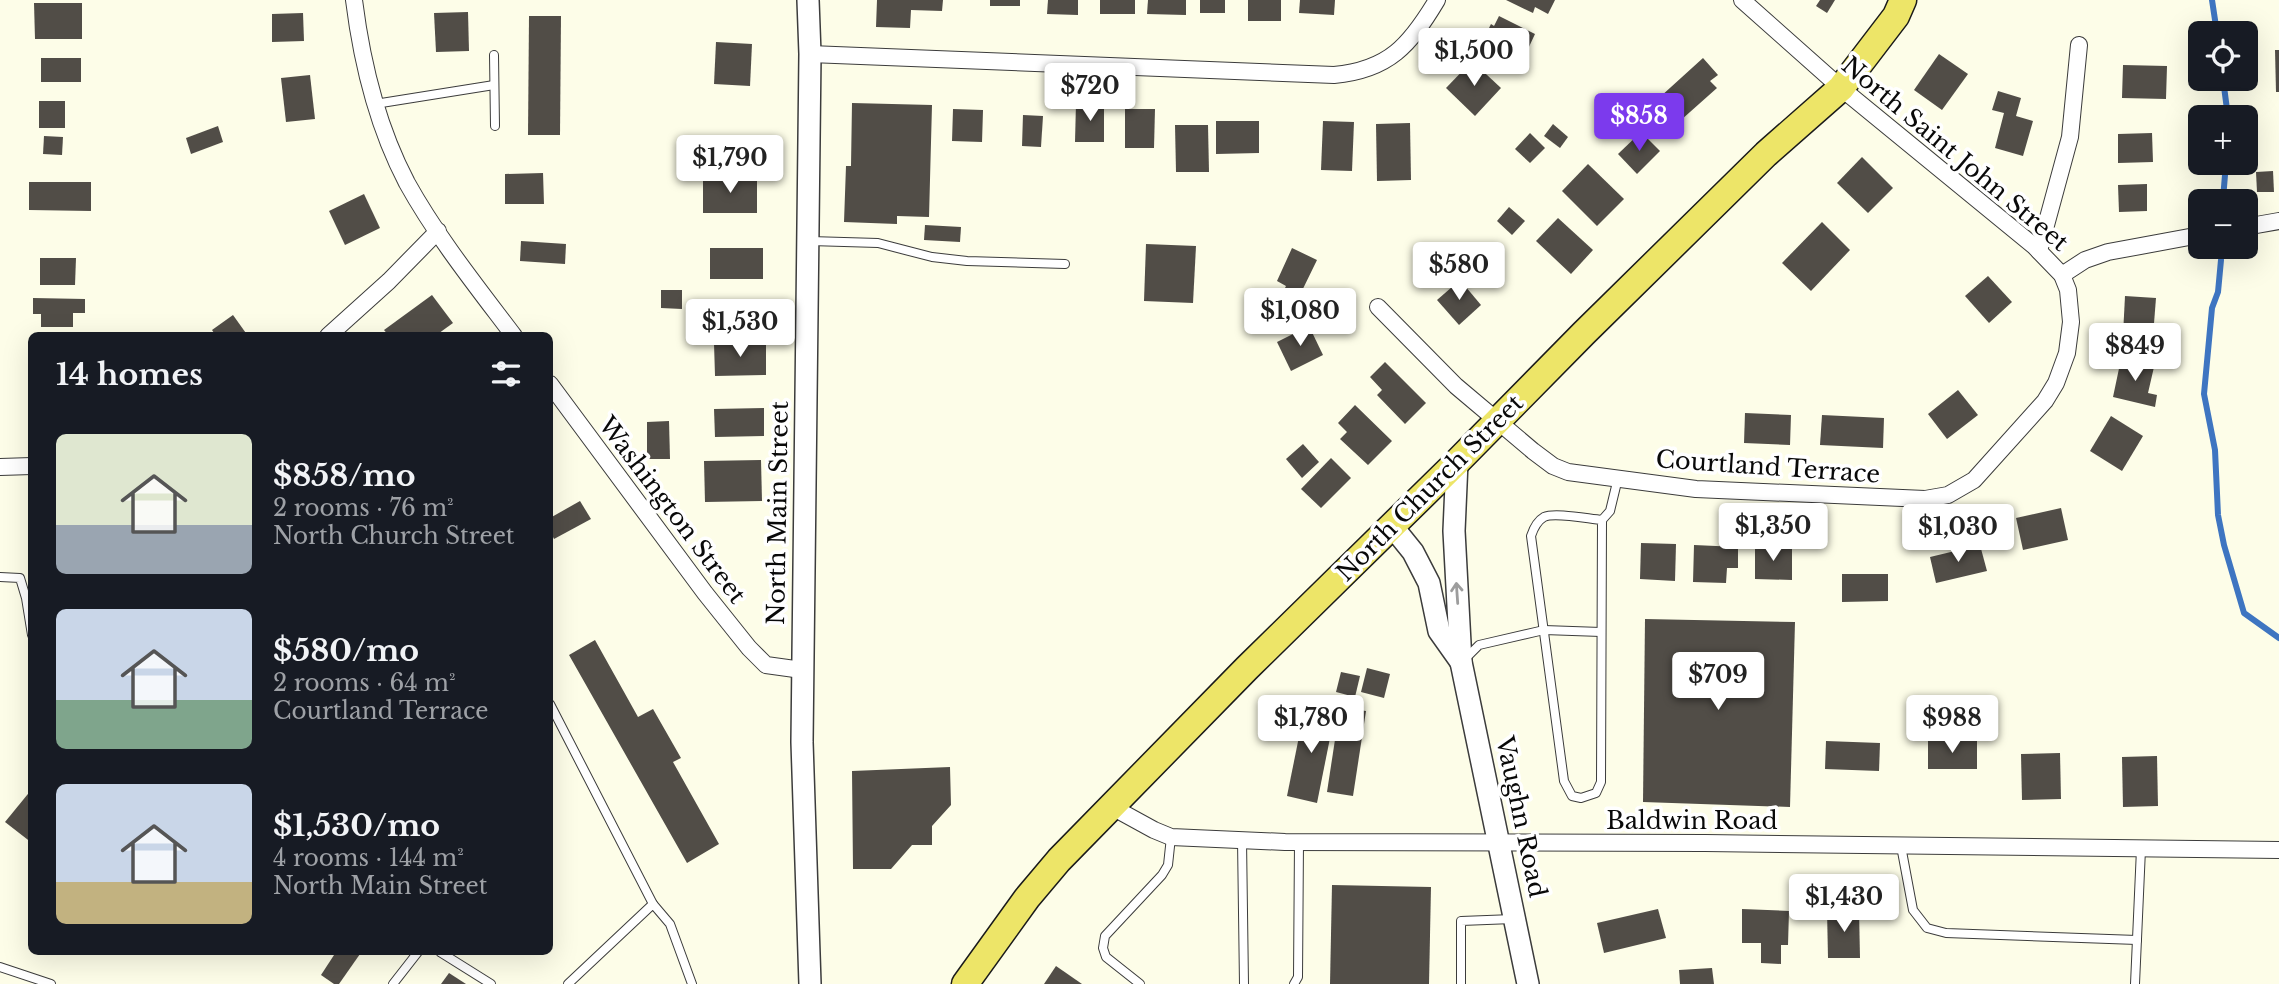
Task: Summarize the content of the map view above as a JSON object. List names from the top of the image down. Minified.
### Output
{"streets":{"main road":["North Church Street"],"street":["North Saint John Street","Courtland Terrace","Washington Street","North Main Street","Vaughn Road","Baldwin Road"]},"crossings":[["North Saint John Street","Courtland Terrace"],["North Saint John Street","North Church Street"],["Courtland Terrace","North Church Street"],["North Church Street","Vaughn Road"],["North Church Street","Baldwin Road"],["Washington Street","North Main Street"],["Vaughn Road","Baldwin Road"]],"page":{"map_buttons":["+","−"],"price":["$1,500","$720","$858","$1,790","$580","$1,080","$1,530","$849","$1,350","$1,030","$709","$1,780","$988","$1,430"],"heading":"14 homes","list":[{"name":"$858/mo","note":"2 rooms · 76 m² · North Church Street"},{"name":"$580/mo","note":"2 rooms · 64 m² · Courtland Terrace"},{"name":"$1,530/mo","note":"4 rooms · 144 m² · North Main Street"}]}}
